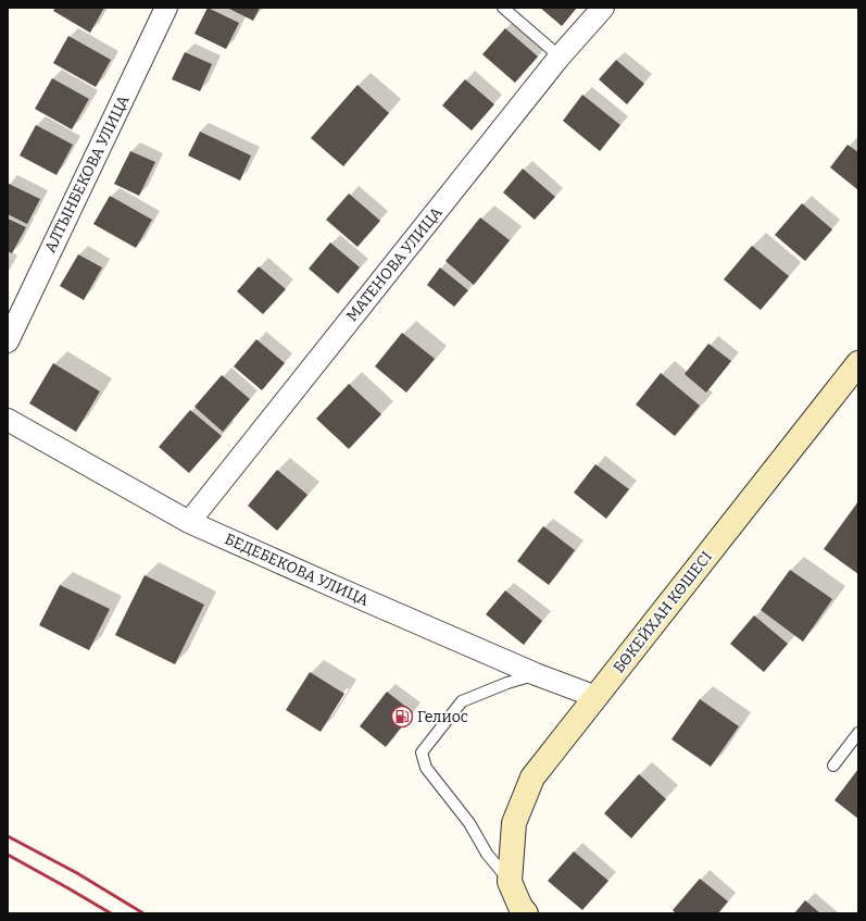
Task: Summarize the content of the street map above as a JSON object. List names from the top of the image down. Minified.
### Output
{"streets":{"street":["АЛТЫНБЕКОВА УЛИЦА","МАТЕНОВА УЛИЦА","БЕДЕБЕКОВА УЛИЦА","БӨКЕЙХАН КӨШЕСІ"]},"crossings":[["МАТЕНОВА УЛИЦА","БЕДЕБЕКОВА УЛИЦА"],["БЕДЕБЕКОВА УЛИЦА","БӨКЕЙХАН КӨШЕСІ"]],"places":{"fuel station":["Гелиос"]}}
